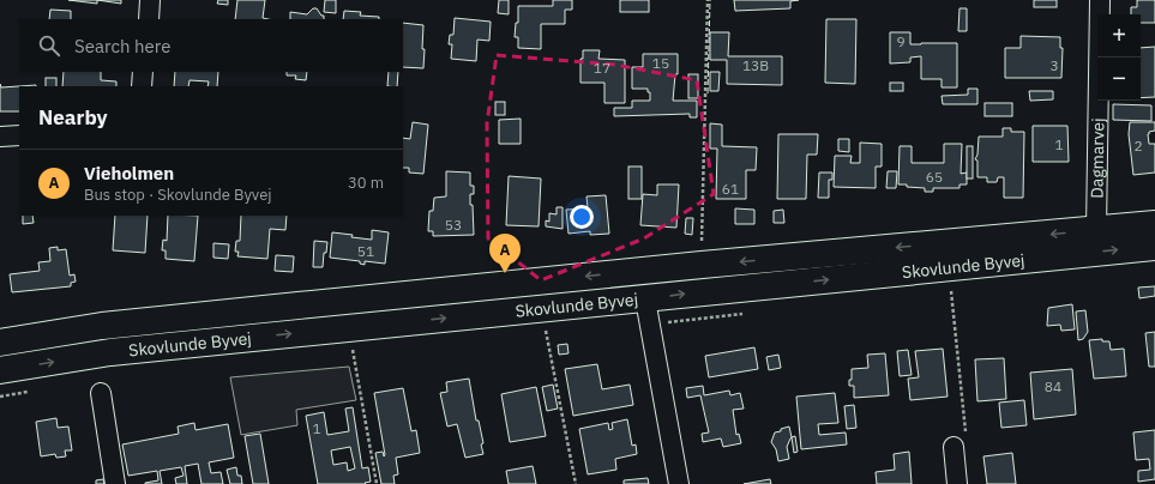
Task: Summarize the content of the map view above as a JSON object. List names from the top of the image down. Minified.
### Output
{"streets":{"main road":["Skovlunde Byvej"],"street":["Dagmarvej"]},"crossings":[["Dagmarvej","Skovlunde Byvej"]],"house_numbers":["9","15","13B","3","17","1","2","65","61","53","51","84","1"],"page":{"map_buttons":["+","−"],"search":"Search here","heading":"Nearby","list":[{"mark":"A","name":"Vieholmen","note":"Bus stop · Skovlunde Byvej","value":"30 m"}],"pins":"A"}}
